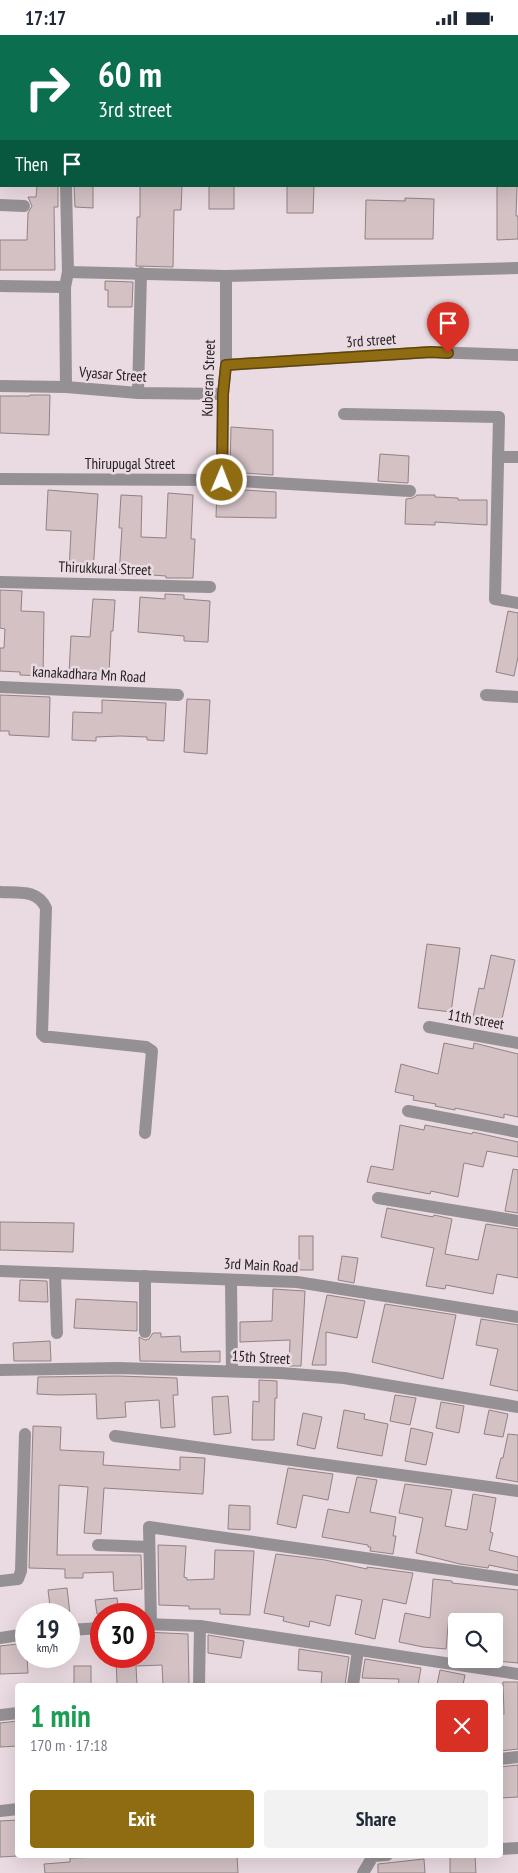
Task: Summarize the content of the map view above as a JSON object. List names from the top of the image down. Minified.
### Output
{"streets":{"street":["3rd street","Vyasar Street","Kuberan Street","Thirupugal Street","Thirukkural Street","kanakadhara Mn Road","11th street","3rd Main Road","15th Street"]},"crossings":[["3rd street","Kuberan Street"],["Vyasar Street","Kuberan Street"],["Kuberan Street","Thirupugal Street"]],"page":{"status":"17:17","turn":["60 m","3rd street"],"then":"Then","speed":"19 km/h","limit":"30","heading":["1 min","170 m · 17:18"],"buttons":["Exit","Share"]}}
